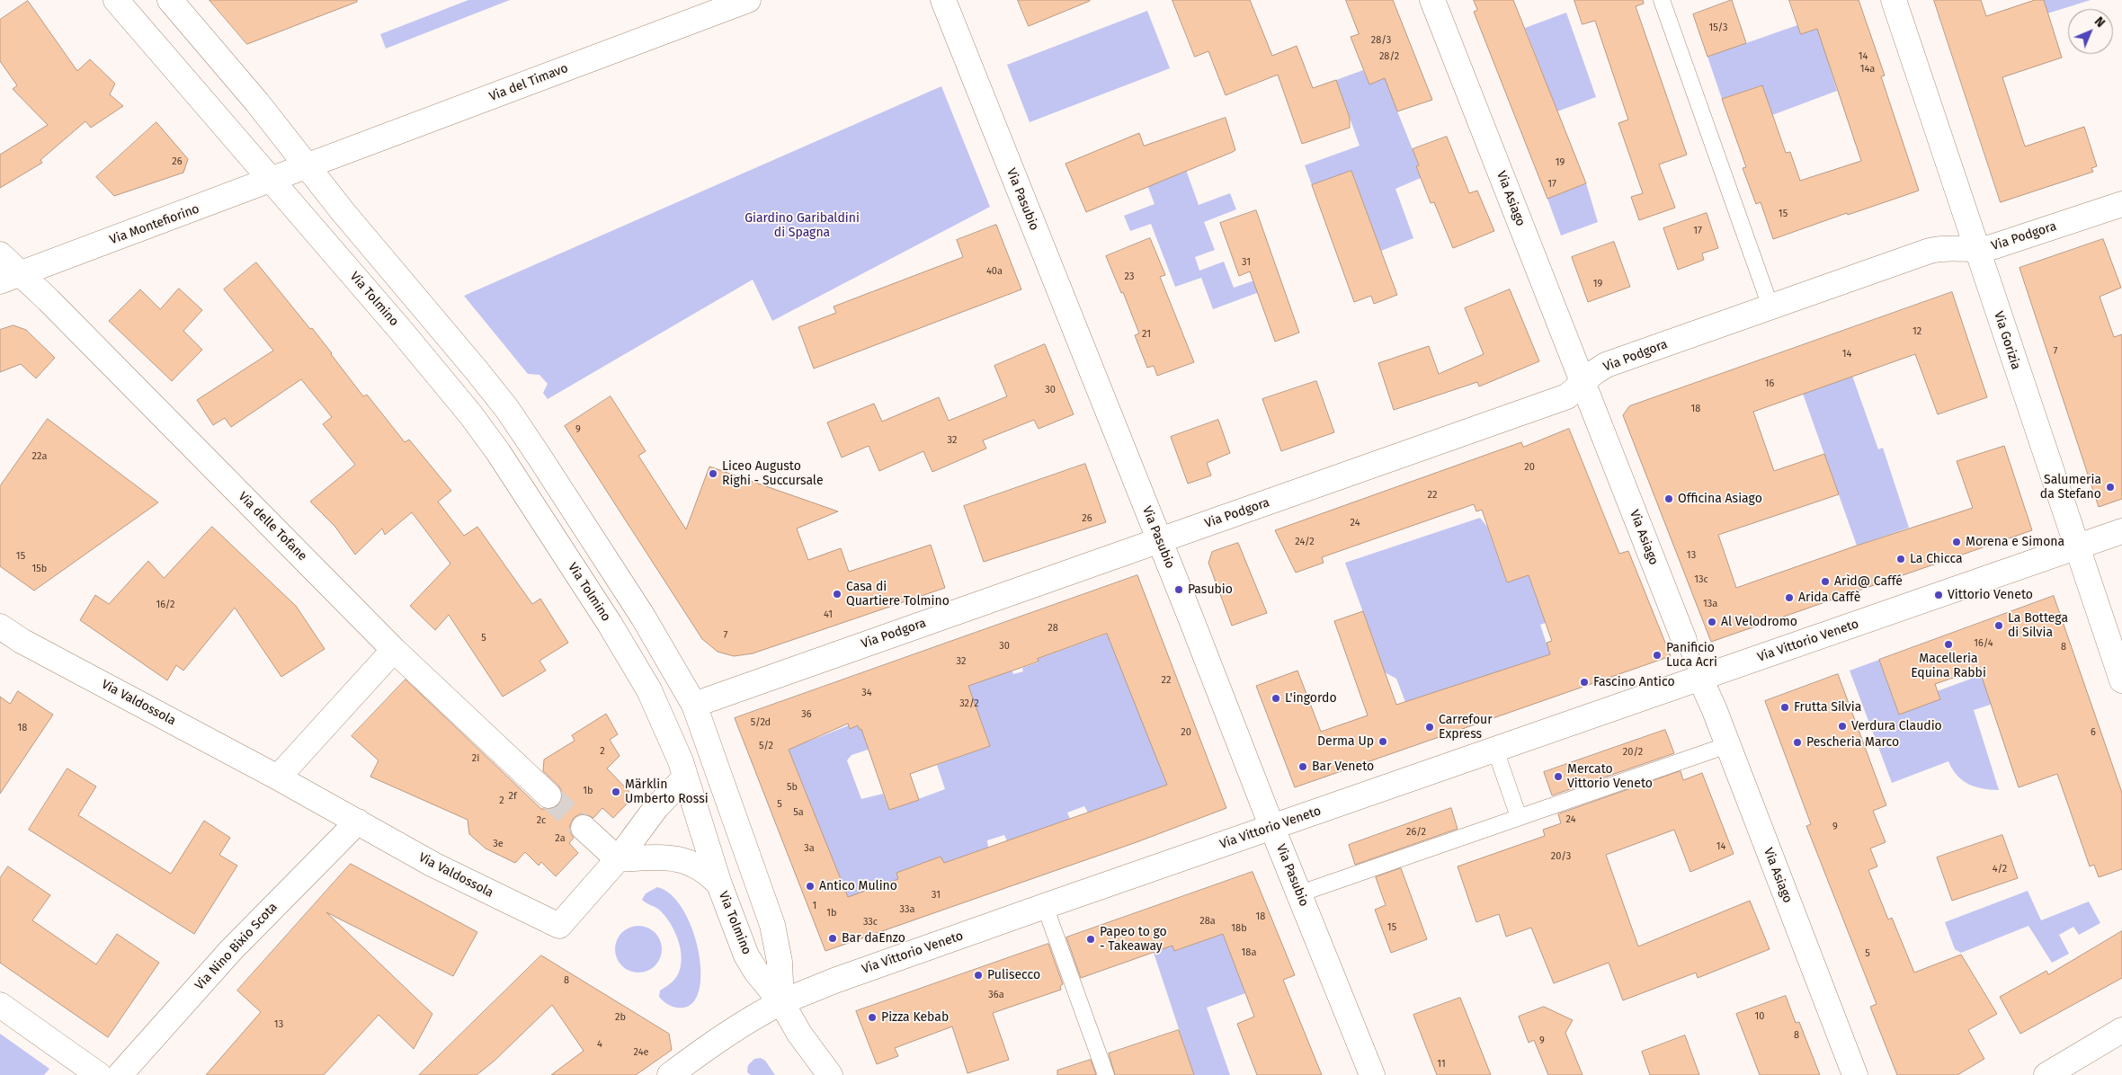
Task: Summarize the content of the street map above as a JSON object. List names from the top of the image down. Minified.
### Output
{"streets":{"street":["Via del Timavo","Via Asiago","Via Pasubio","Via Montefiorino","Via Podgora","Via Tolmino","Via Gorizia","Via delle Tofane","Via Vittorio Veneto","Via Valdossola","Via Nino Bixio Scota"]},"crossings":[["Via del Timavo","Via Montefiorino"],["Via Asiago","Via Podgora"],["Via Asiago","Via Vittorio Veneto"],["Via Pasubio","Via Podgora"],["Via Pasubio","Via Vittorio Veneto"],["Via Montefiorino","Via Tolmino"],["Via Montefiorino","Via delle Tofane"],["Via Podgora","Via Gorizia"],["Via Tolmino","Via Vittorio Veneto"],["Via Tolmino","Via Valdossola"],["Via Gorizia","Via Vittorio Veneto"],["Via Valdossola","Via Nino Bixio Scota"]],"parks":["Giardino Garibaldini di Spagna"],"places":["Liceo Augusto Righi - Succursale","Salumeria da Stefano","Officina Asiago","Morena e Simona","La Chicca","Arìd@ Caffé","Pasubio","Casa di Quartiere Tolmino","Vittorio Veneto","Arida Caffè","Al Velodromo","La Bottega di Silvia","Macelleria Equina Rabbi","Panificio Luca Acri","Fascino Antico","L'ingordo","Frutta Silvia","Verdura Claudio","Carrefour Express","Derma Up","Pescheria Marco","Bar Veneto","Mercato Vittorio Veneto","Märklin Umberto Rossi","Antico Mulino","Bar daEnzo","Papeo to go - Takeaway","Pulisecco","Pizza Kebab"],"house_numbers":["15/3","28/3","28/2","14","14a","26","19","17","15","17","31","40a","23","19","12","21","7","14","16","30","18","9","32","22a","20","22","26","24","24/2","13","15","15b","13c","13a","16/2","41","28","7","5","16/4","30","8","32","22","34","32/2","36","5/2d","18","20","6","5/2","2","20/2","2i","5b","1b","2f","2","5","5a","24","2c","9","26/2","2a","3e","14","3a","20/3","4/2","31","1","33a","1b","18","28a","33c","15","18b","18a","5","8","36a","10","2b","13","8","9","4","24e","11"],"north":"top right"}
